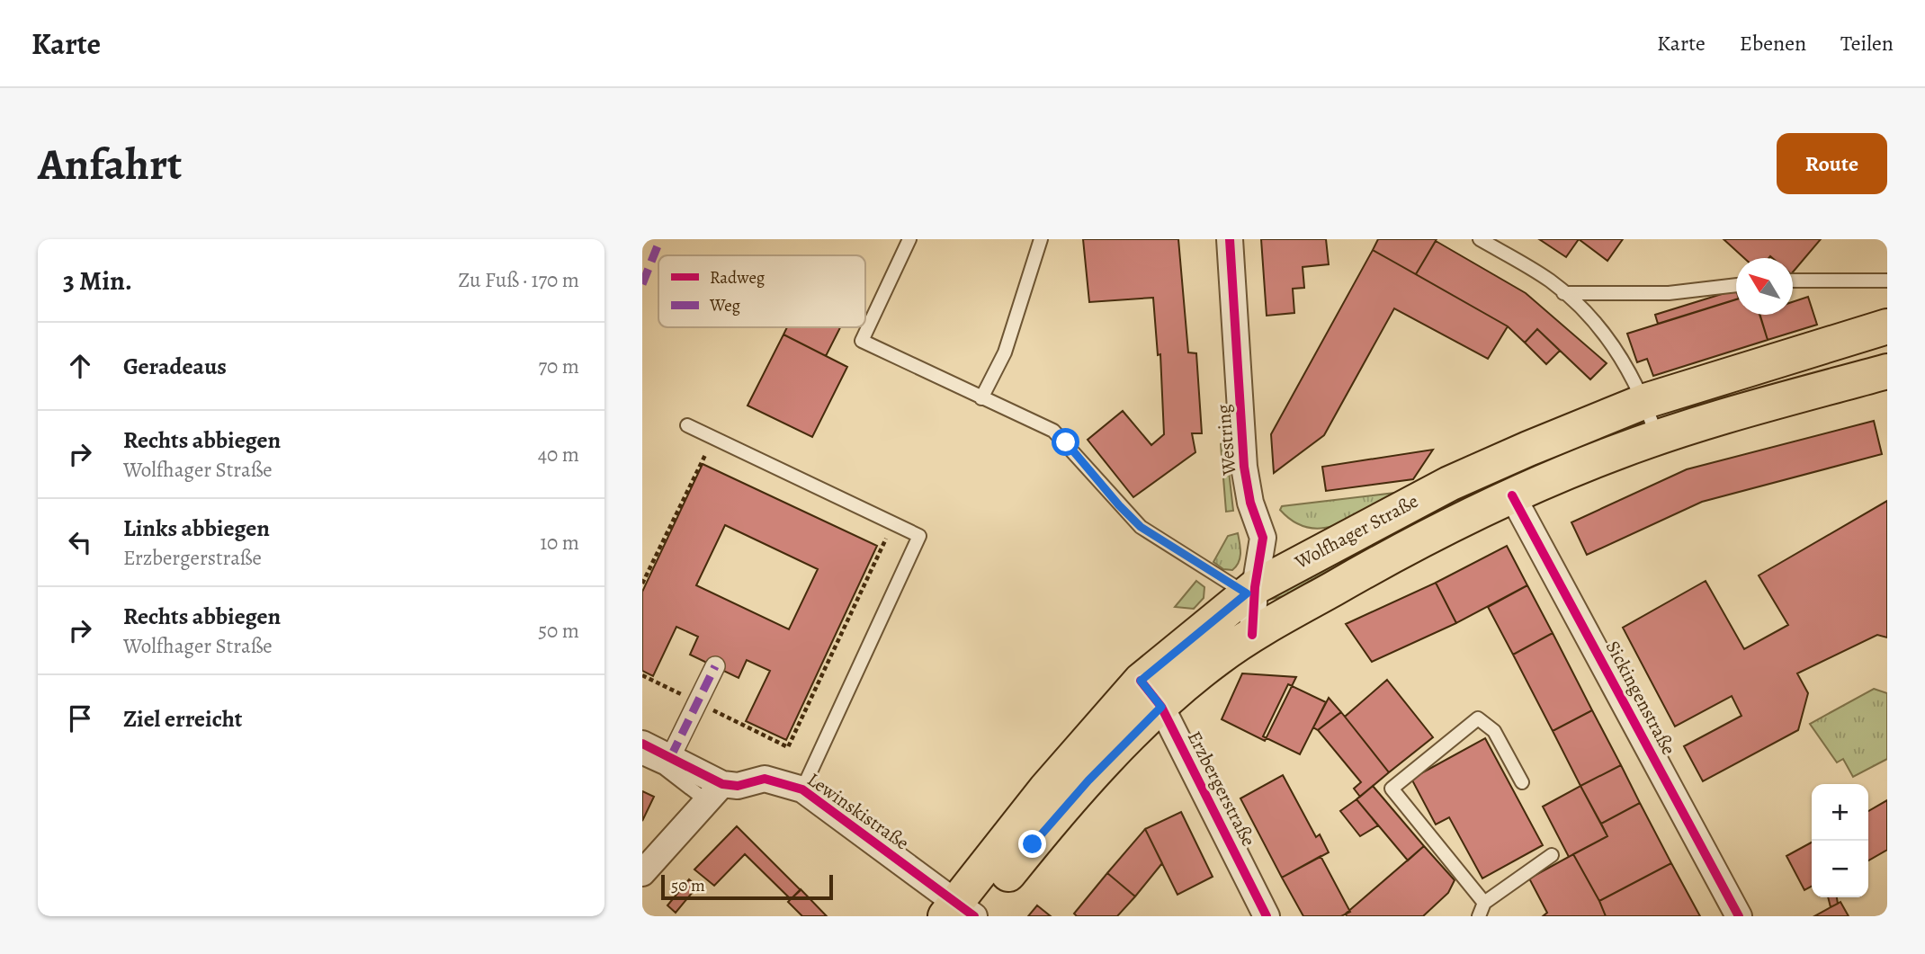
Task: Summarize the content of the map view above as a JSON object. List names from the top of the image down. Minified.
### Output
{"streets":{"main road":["Wolfhager Straße"],"street":["Westring","Sickingenstraße","Erzbergerstraße","Lewinskistraße"]},"crossings":[["Westring","Wolfhager Straße"],["Wolfhager Straße","Sickingenstraße"],["Wolfhager Straße","Erzbergerstraße"],["Wolfhager Straße","Lewinskistraße"]],"legend":["Radweg","Weg"],"scale_bar":"50 m","north":"top left","page":{"header":"Karte","nav":["Karte","Ebenen","Teilen"],"buttons":"Route","title":"Anfahrt","heading":["3 Min.","Zu Fuß · 170 m"],"list":[["Geradeaus","70 m"],["Rechts abbiegen","Wolfhager Straße","40 m"],["Links abbiegen","Erzbergerstraße","10 m"],["Rechts abbiegen","Wolfhager Straße","50 m"],"Ziel erreicht"],"map_buttons":["+","−"],"scale":"50 m"}}
